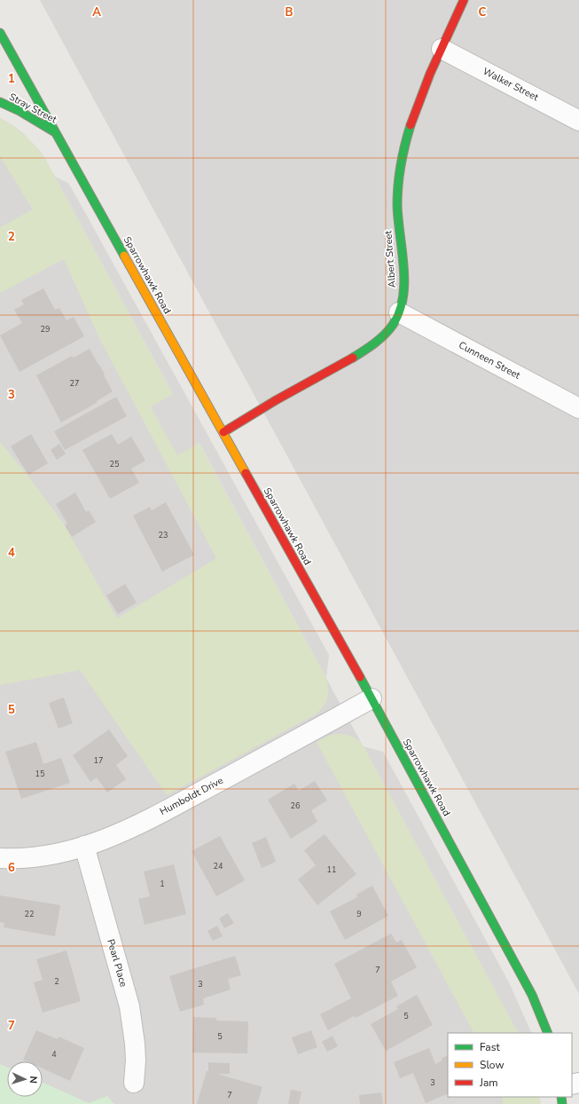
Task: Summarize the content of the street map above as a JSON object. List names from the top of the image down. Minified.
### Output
{"streets":{"main road":["Stray Street","Albert Street","Sparrowhawk Road"],"street":["Walker Street","Cunneen Street","Humboldt Drive","Pearl Place"]},"crossings":[["Walker Street","Albert Street"],["Stray Street","Sparrowhawk Road"],["Albert Street","Sparrowhawk Road"],["Albert Street","Cunneen Street"],["Sparrowhawk Road","Humboldt Drive"],["Humboldt Drive","Pearl Place"]],"house_numbers":["29","27","25","23","17","15","26","24","11","1","22","9","7","2","3","5","5","4","3","7"],"legend":["Fast","Slow","Jam"],"north":"right","grid":{"columns":["A","B","C"],"rows":["1","2","3","4","5","6","7"]}}
